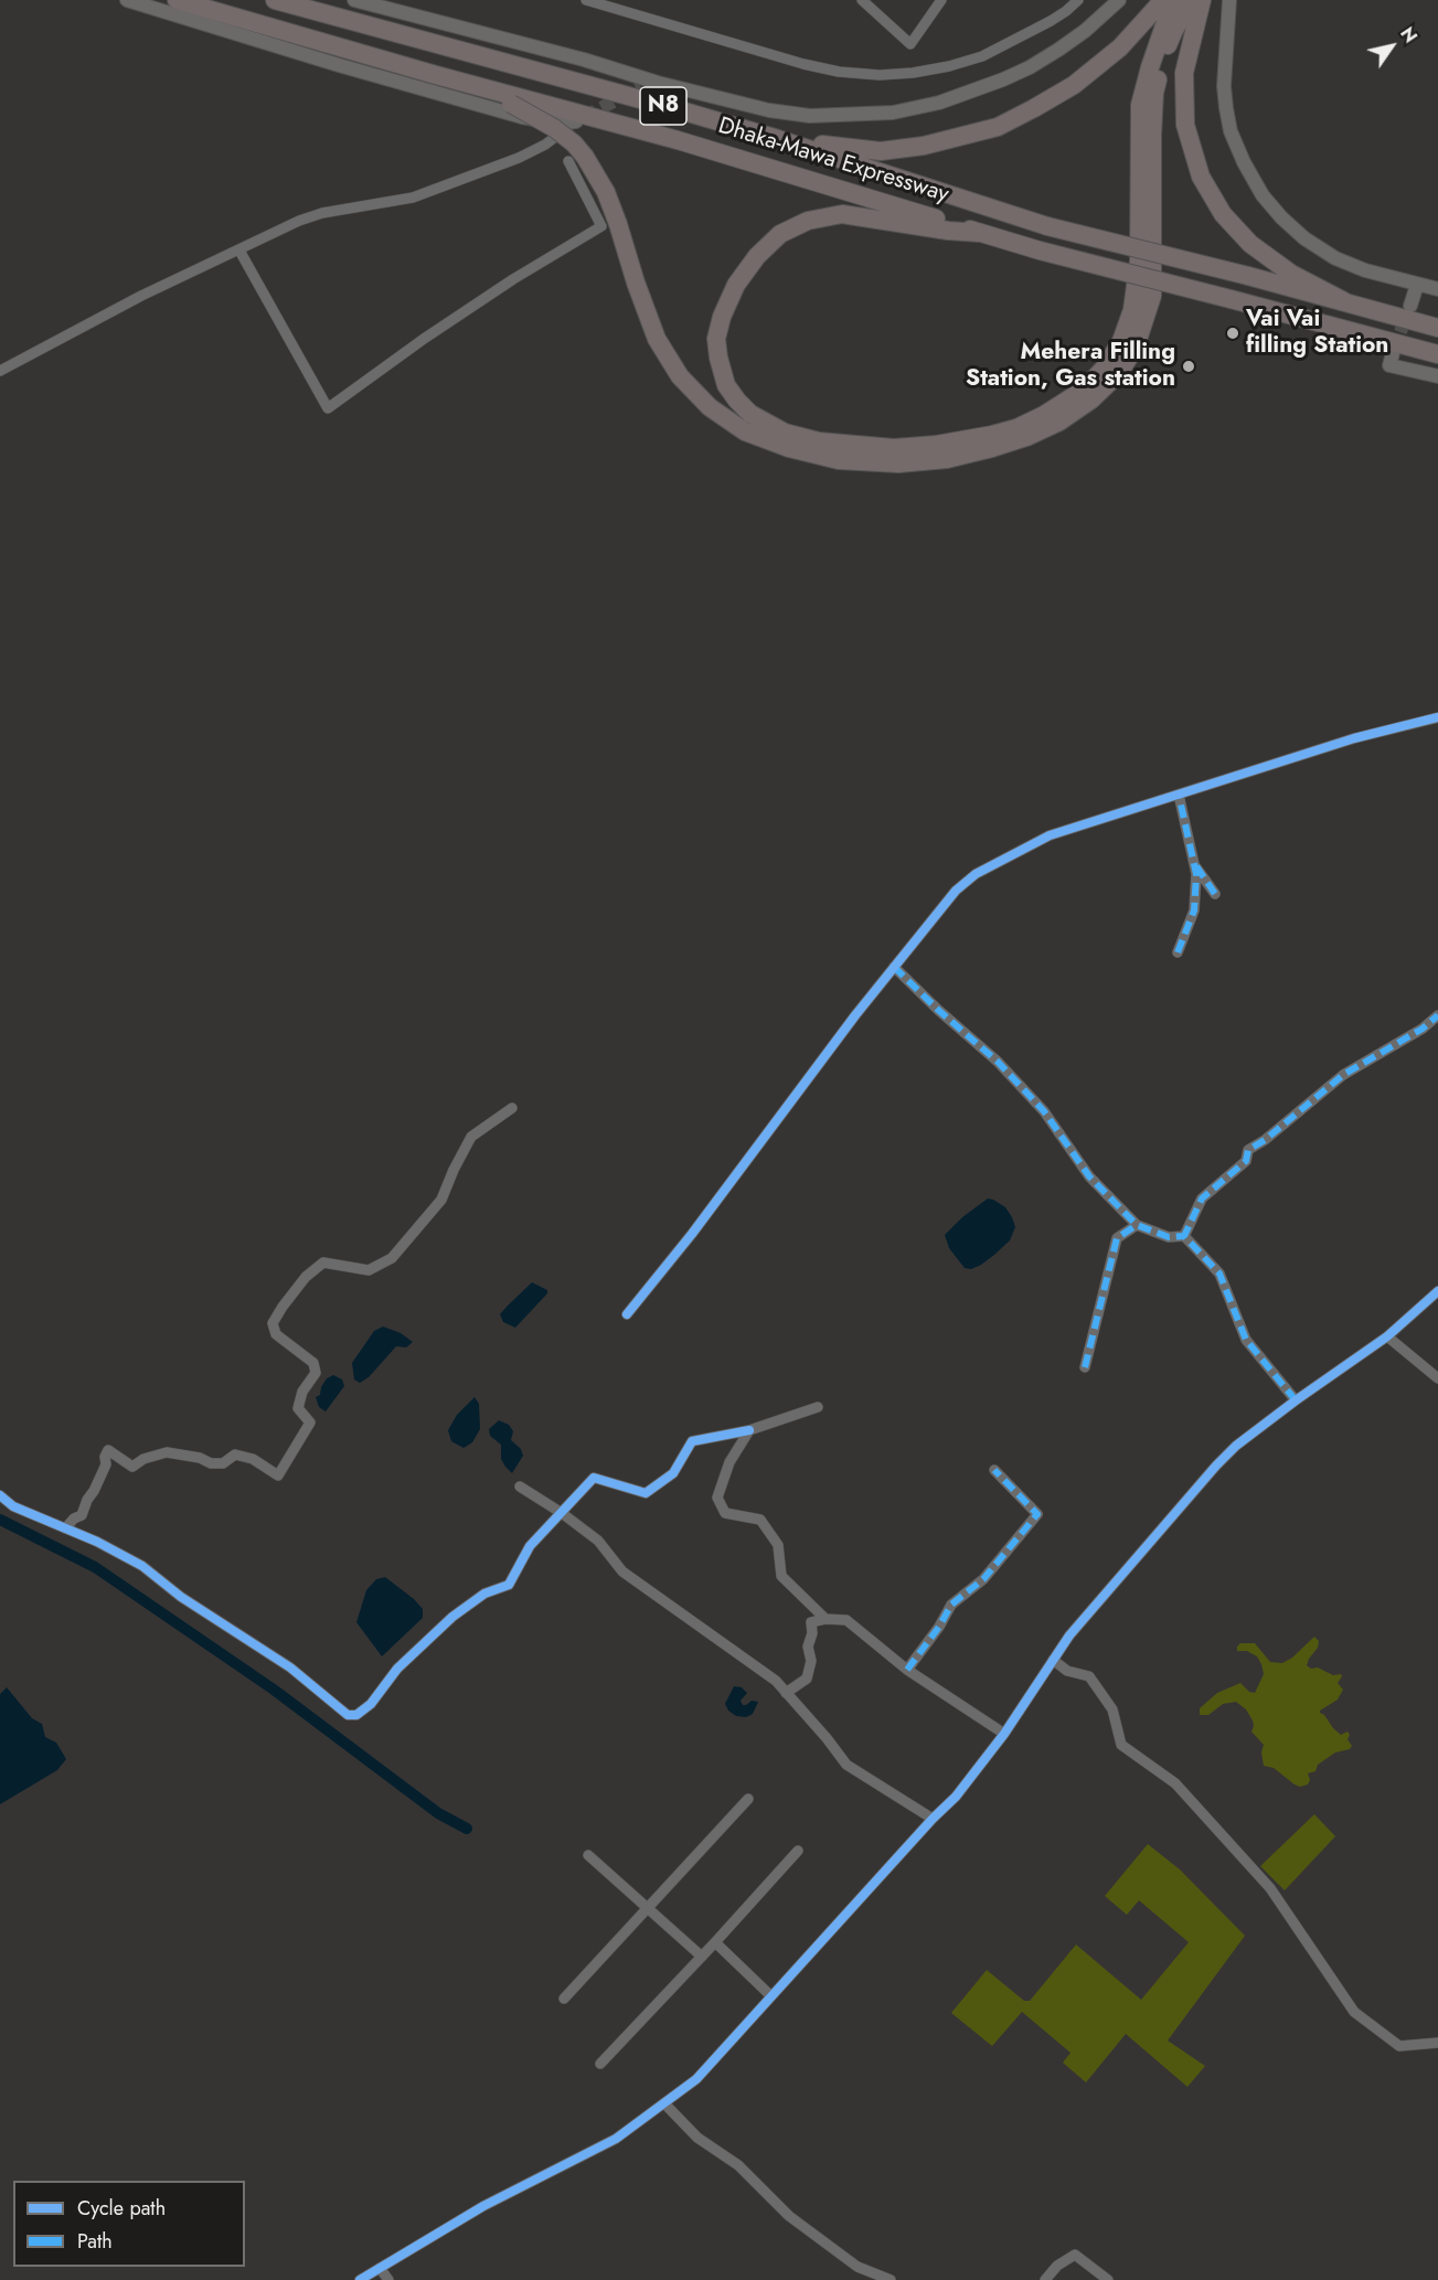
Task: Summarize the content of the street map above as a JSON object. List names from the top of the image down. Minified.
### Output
{"streets":{"highway":["N8","Dhaka-Mawa Expressway"]},"places":["Vai Vai filling Station","Mehera Filling Station, Gas station"],"legend":["Cycle path","Path"],"north":"top right"}
